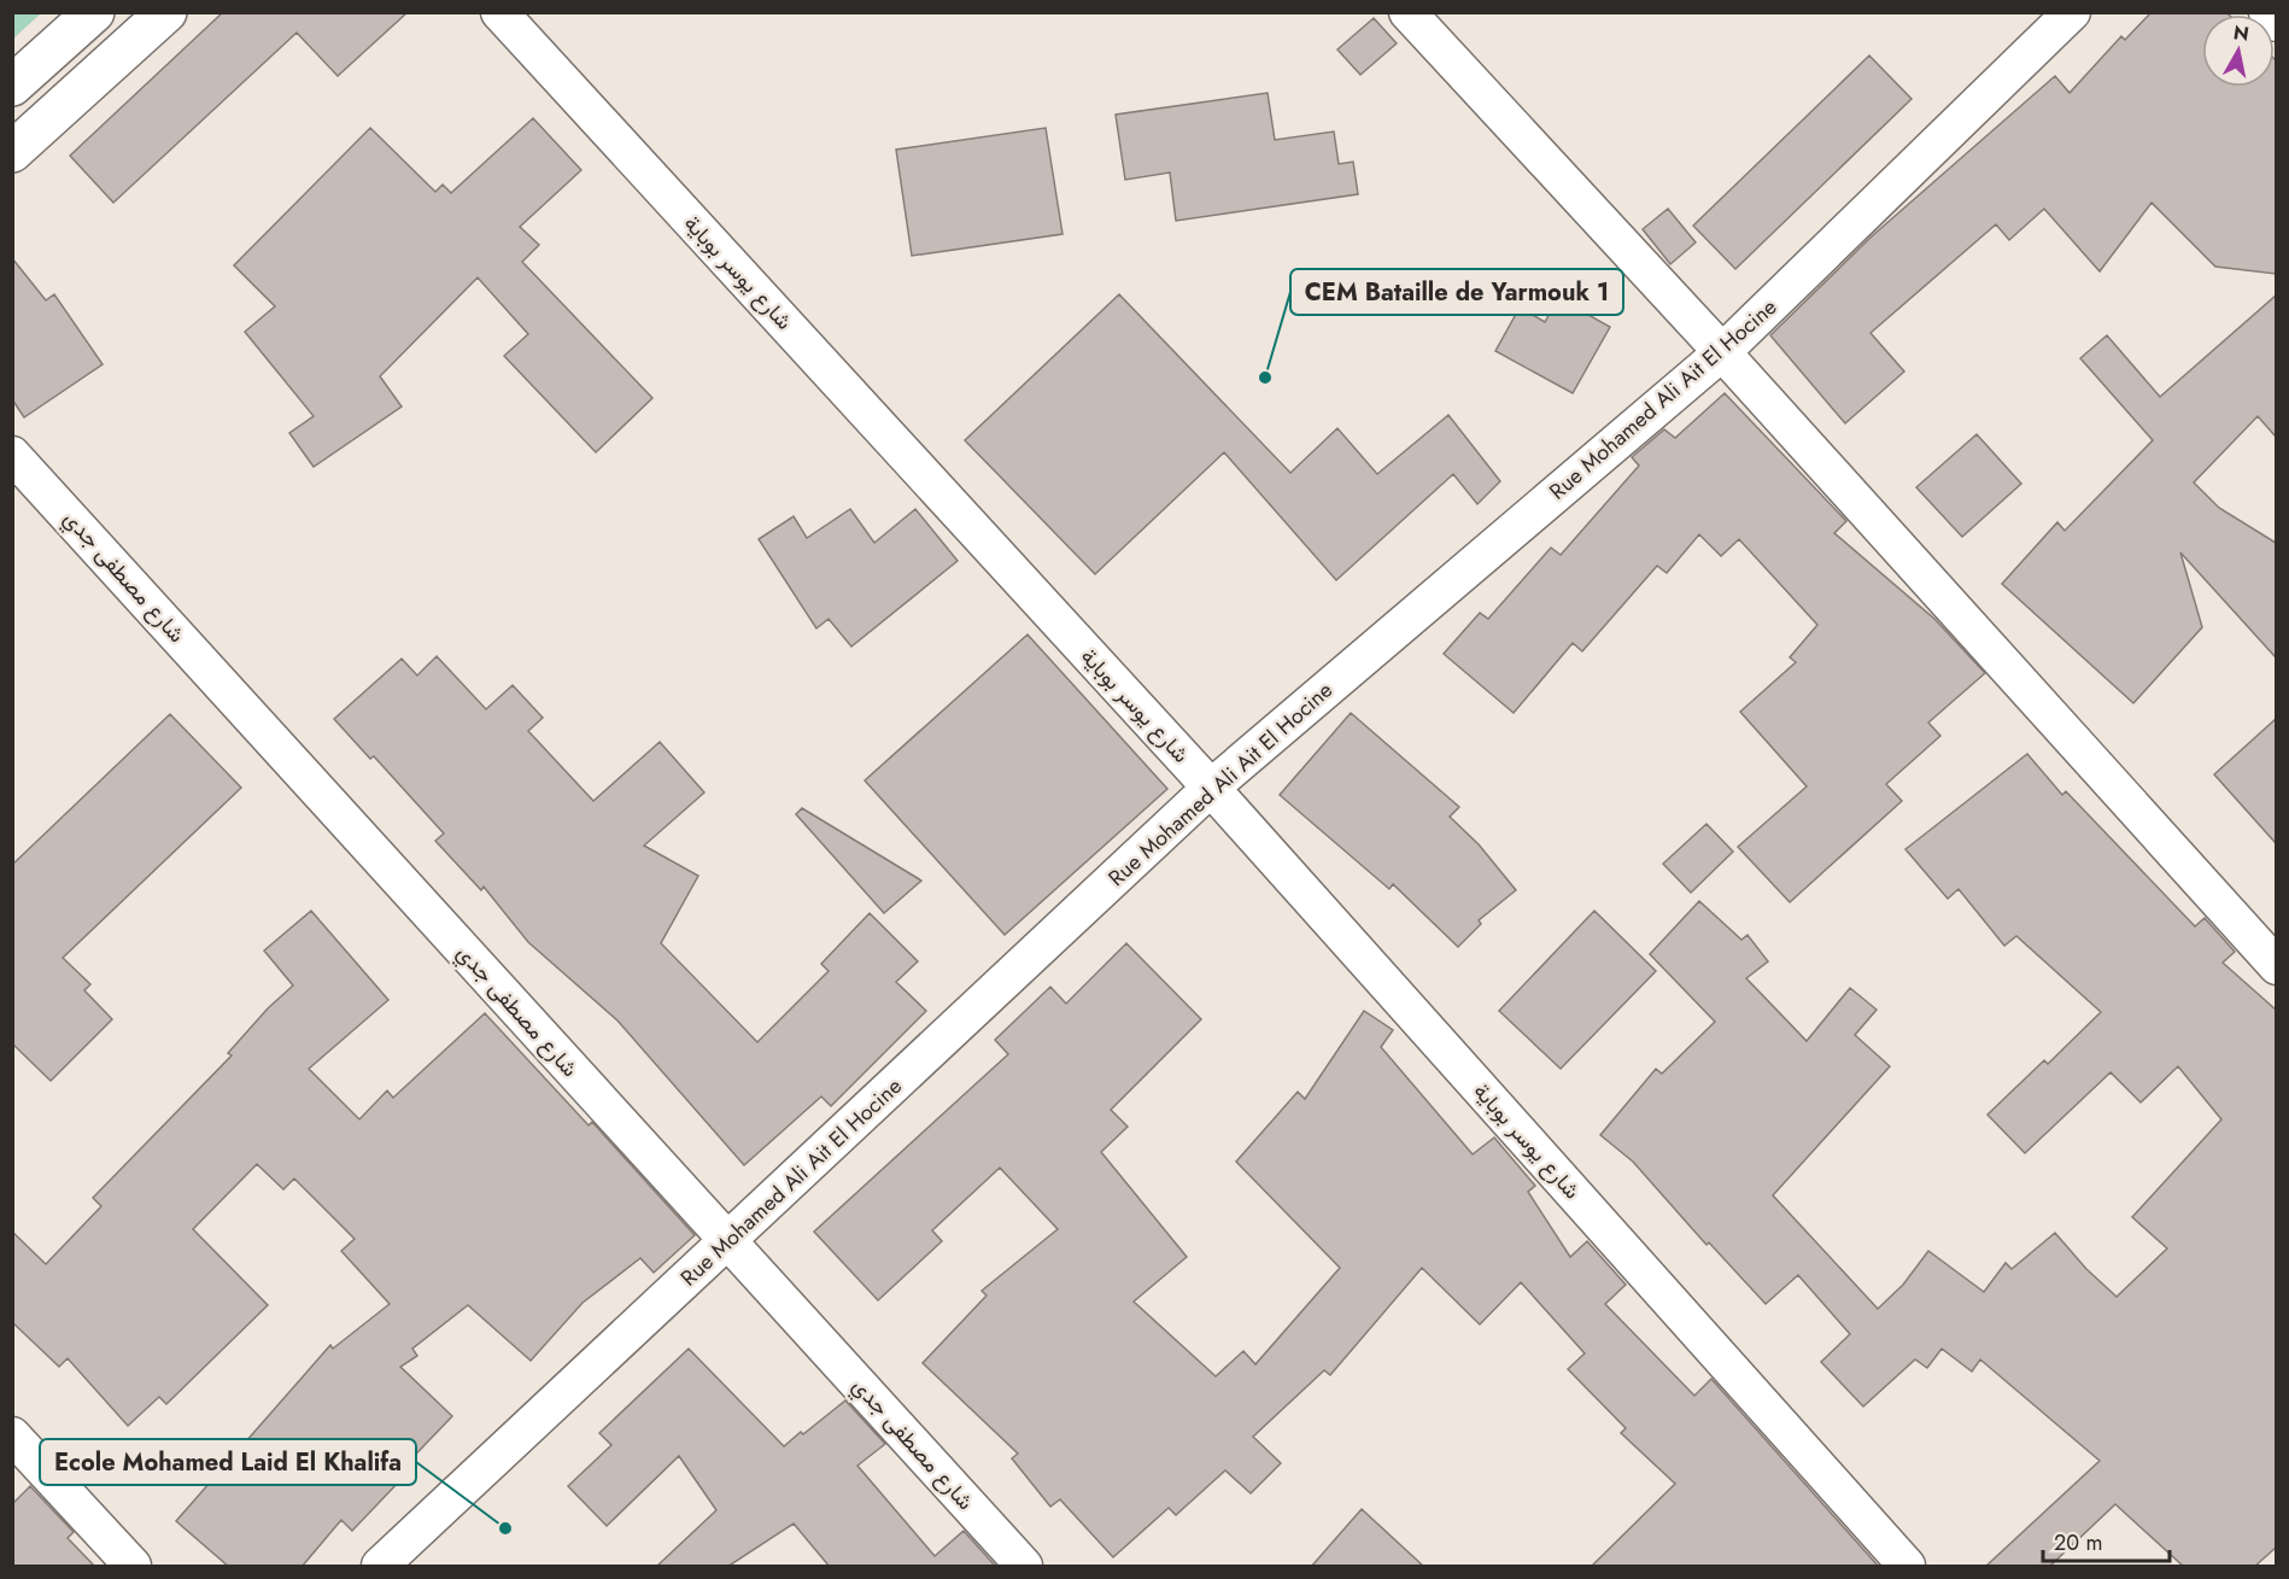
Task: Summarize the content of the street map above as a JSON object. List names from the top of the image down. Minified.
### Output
{"streets":{"street":["شارع يوسر بوباية","Rue Mohamed Ali Ait El Hocine","شارع مصطفى جدي"]},"crossings":[["شارع يوسر بوباية","Rue Mohamed Ali Ait El Hocine"],["Rue Mohamed Ali Ait El Hocine","شارع مصطفى جدي"]],"places":["CEM Bataille de Yarmouk 1","Ecole Mohamed Laid El Khalifa"],"scale_bar":"20 m","north":"top"}
